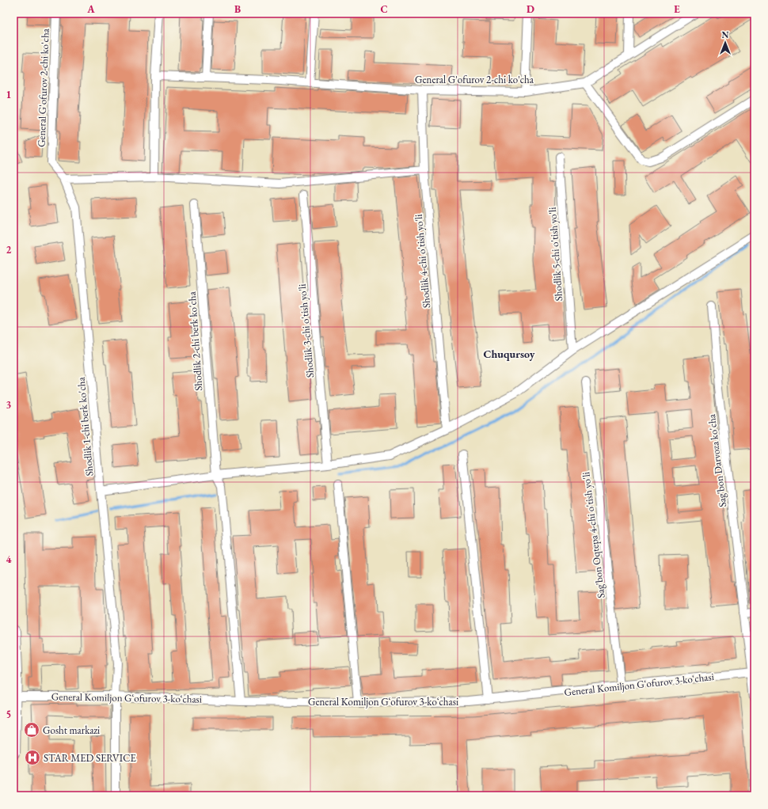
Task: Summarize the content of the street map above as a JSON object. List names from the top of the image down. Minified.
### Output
{"streets":{"street":["General G'ofurov 2-chi ko'cha","Shodlik 5-chi o'tish yo'li","Shodlik 4-chi o'tish yo'li","Shodlik 3-chi o'tish yo'li","Shodlik 2-chi berk ko'cha","Shodlik 1-chi berk ko'cha","Sag'bon Darvoza ko'cha","Sag'bon Oqtepa 4-chi o'tish yo'li","General Komiljon Gʻofurov 3-koʻchasi"]},"crossings":[["General G'ofurov 2-chi ko'cha","Shodlik 4-chi o'tish yo'li"],["General G'ofurov 2-chi ko'cha","Shodlik 1-chi berk ko'cha"],["Shodlik 2-chi berk ko'cha","General Komiljon Gʻofurov 3-koʻchasi"],["Shodlik 1-chi berk ko'cha","General Komiljon Gʻofurov 3-koʻchasi"],["Sag'bon Darvoza ko'cha","General Komiljon Gʻofurov 3-koʻchasi"],["Sag'bon Oqtepa 4-chi o'tish yo'li","General Komiljon Gʻofurov 3-koʻchasi"]],"districts":["Chuqursoy"],"places":{"shop":["Gosht markazi"],"hospital":["STAR MED SERVICE"]},"north":"top","grid":{"columns":["A","B","C","D","E"],"rows":["1","2","3","4","5"]}}
